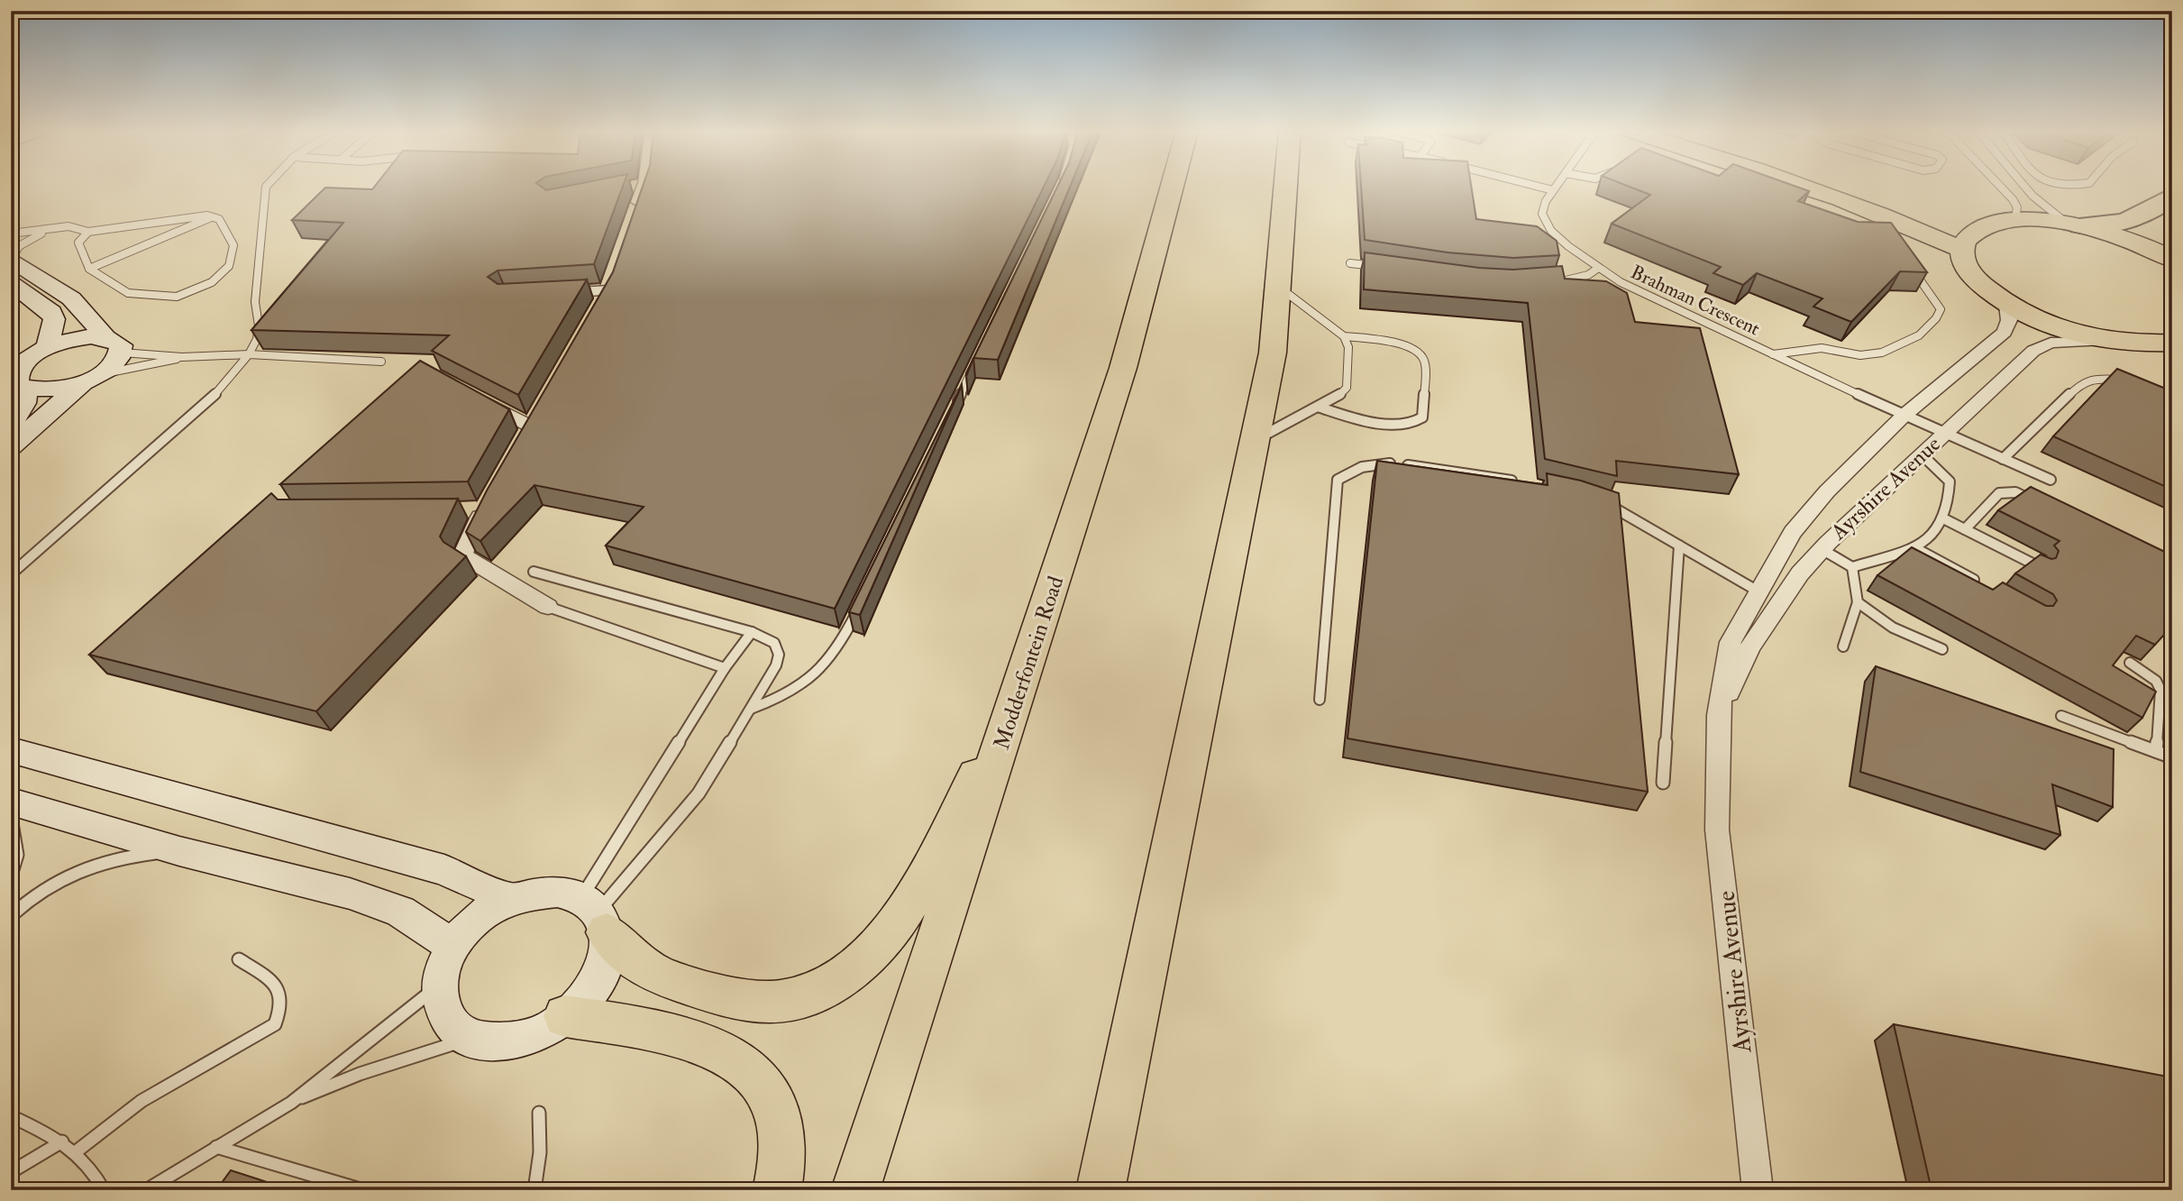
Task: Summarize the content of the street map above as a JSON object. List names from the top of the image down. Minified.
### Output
{"streets":{"main road":["Modderfontein Road"],"street":["Ayrshire Avenue"],"lane":["Brahman Crescent"]},"crossings":[["Brahman Crescent","Ayrshire Avenue"]]}
